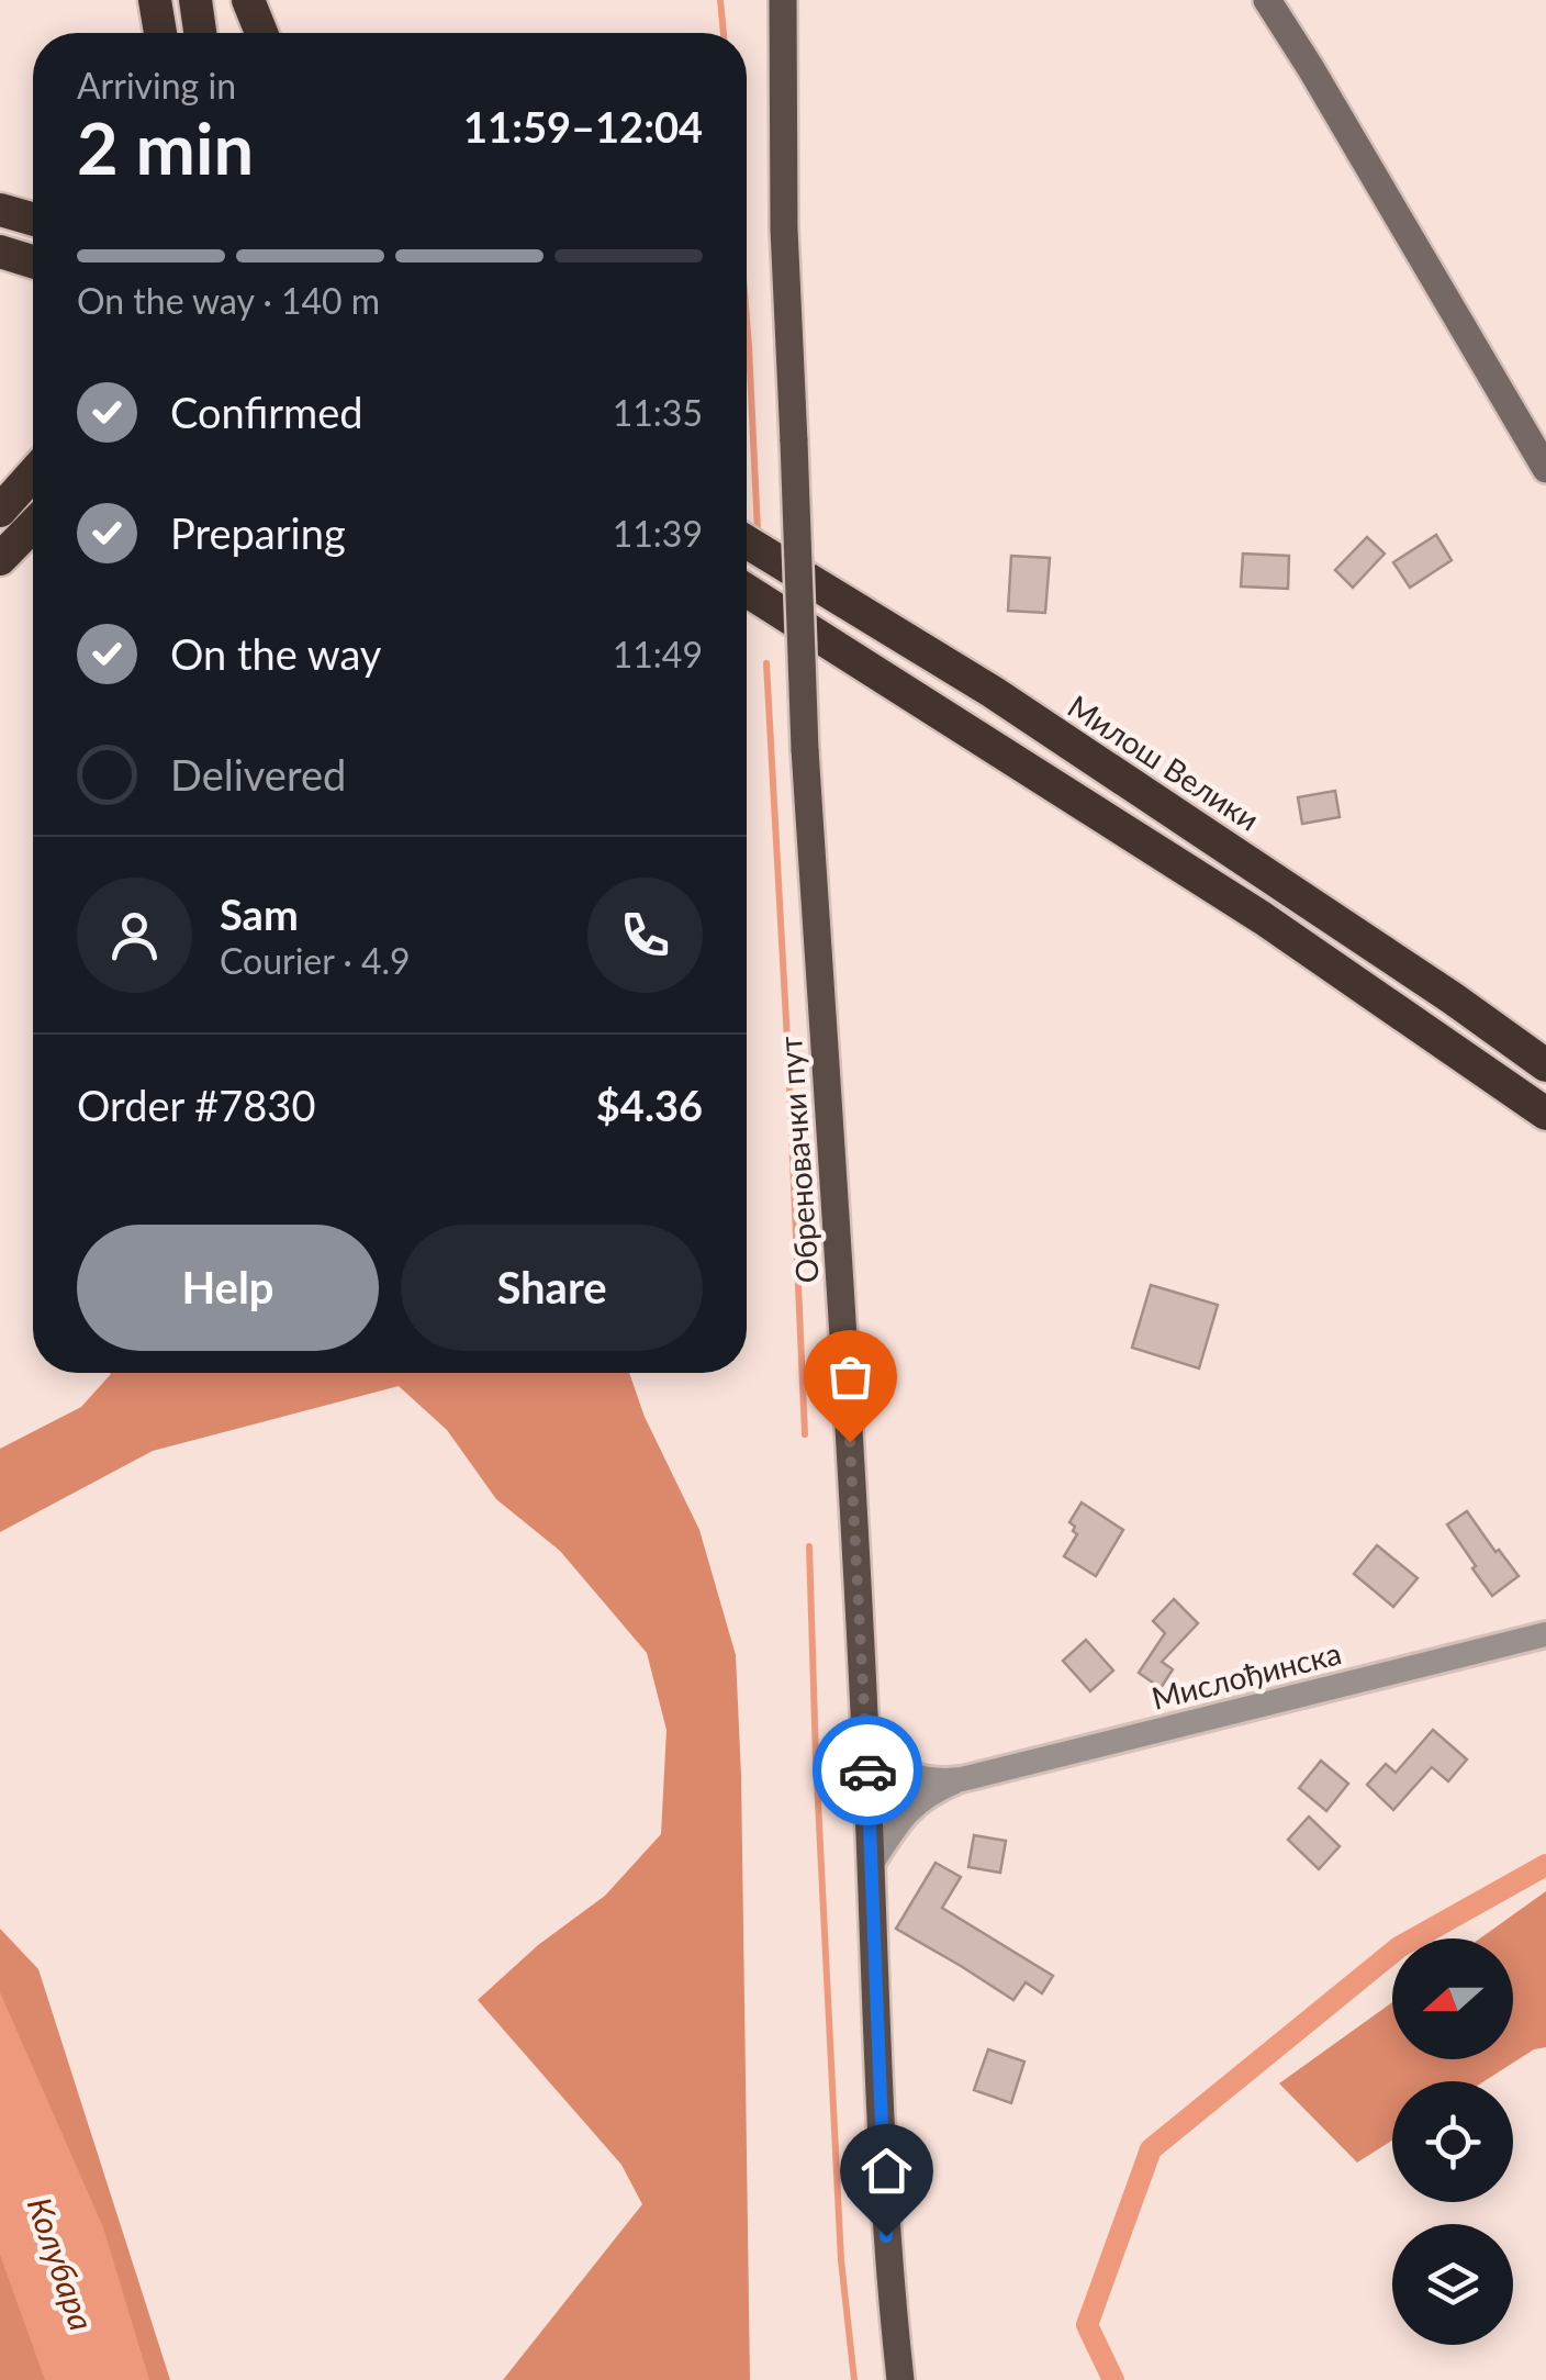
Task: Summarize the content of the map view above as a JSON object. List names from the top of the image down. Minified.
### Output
{"streets":{"highway":["Милош Велики"],"main road":["Обреновачки пут"],"street":["Мислођинска"]},"crossings":[["Обреновачки пут","Мислођинска"]],"water":["Колубара"],"north":"left","page":{"heading":["2 min","Arriving in","11:59–12:04"],"panel":["Sam","Courier · 4.9","Order #7830","$4.36"],"bar":"On the way · 140 m","list":[["Confirmed","11:35"],["Preparing","11:39"],["On the way","11:49"],"Delivered"],"buttons":["Help","Share"]}}
